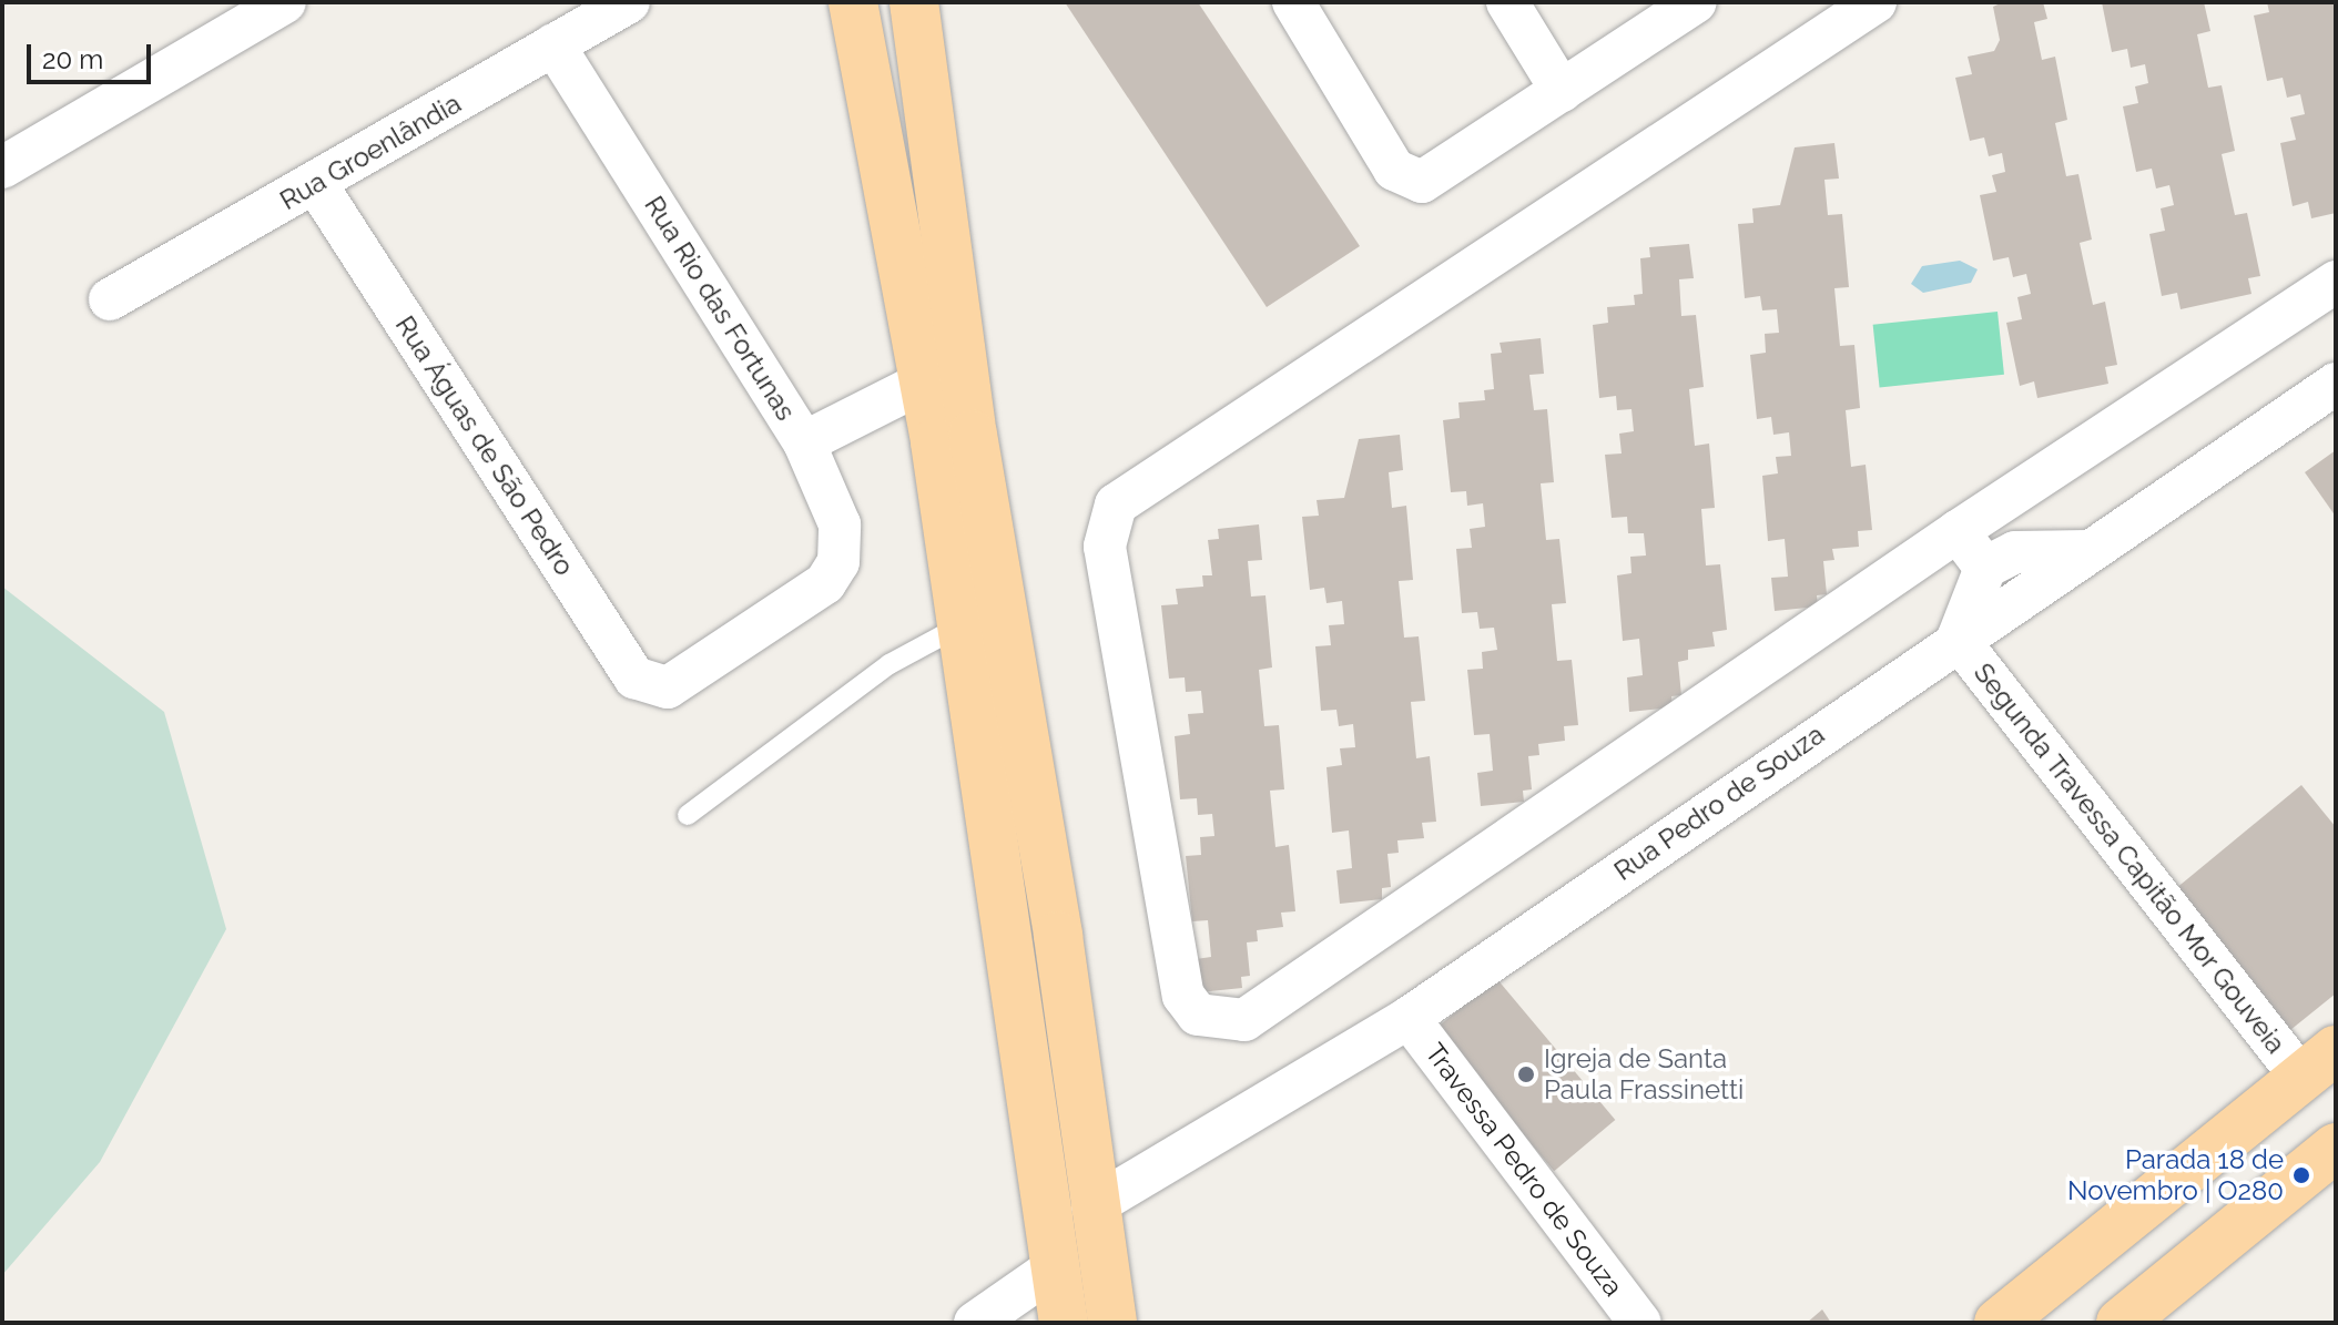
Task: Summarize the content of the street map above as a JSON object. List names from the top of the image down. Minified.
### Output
{"streets":{"street":["Rua Groenlândia","Rua Rio das Fortunas","Rua Águas de São Pedro","Rua Pedro de Souza","Segunda Travessa Capitão Mor Gouveia","Travessa Pedro de Souza"]},"crossings":[["Rua Groenlândia","Rua Rio das Fortunas"],["Rua Groenlândia","Rua Águas de São Pedro"],["Rua Rio das Fortunas","Rua Águas de São Pedro"],["Rua Pedro de Souza","Segunda Travessa Capitão Mor Gouveia"],["Rua Pedro de Souza","Travessa Pedro de Souza"]],"places":["Igreja de Santa Paula Frassinetti","Parada 18 de Novembro | O280"],"scale_bar":"20 m"}
